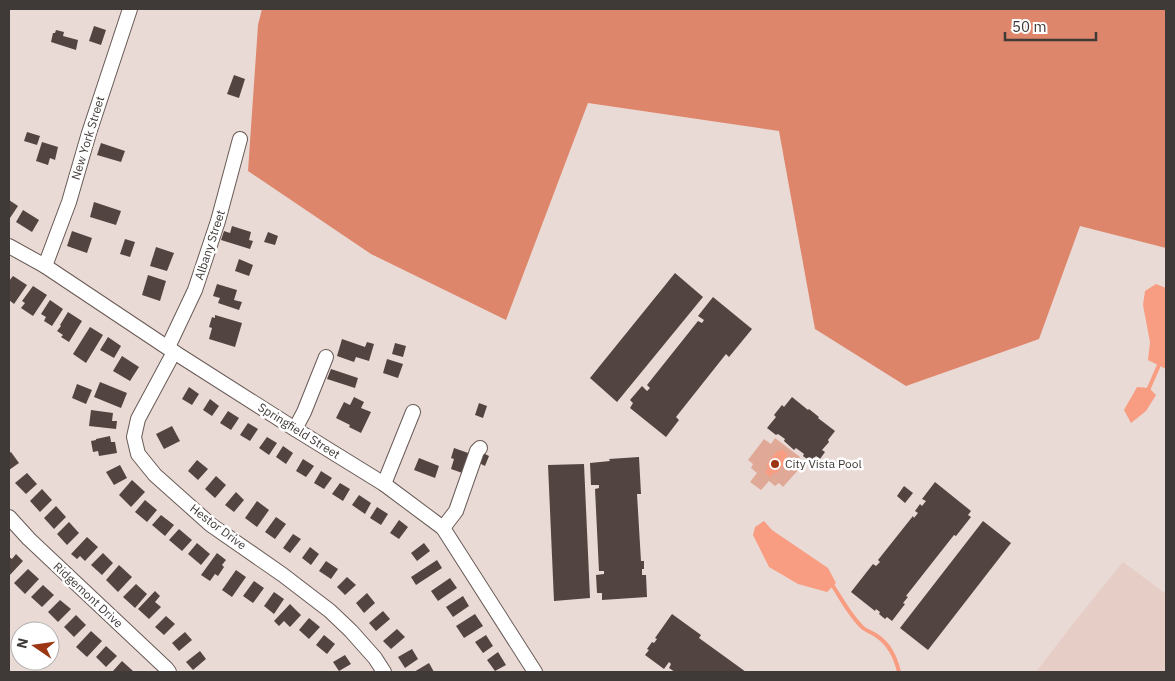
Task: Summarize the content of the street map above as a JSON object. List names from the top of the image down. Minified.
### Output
{"streets":{"street":["New York Street","Albany Street","Springfield Street","Hestor Drive","Ridgemont Drive"]},"crossings":[["New York Street","Springfield Street"],["Albany Street","Springfield Street"],["Albany Street","Hestor Drive"],["Springfield Street","Hestor Drive"]],"places":["City Vista Pool"],"scale_bar":"50 m","north":"left"}
